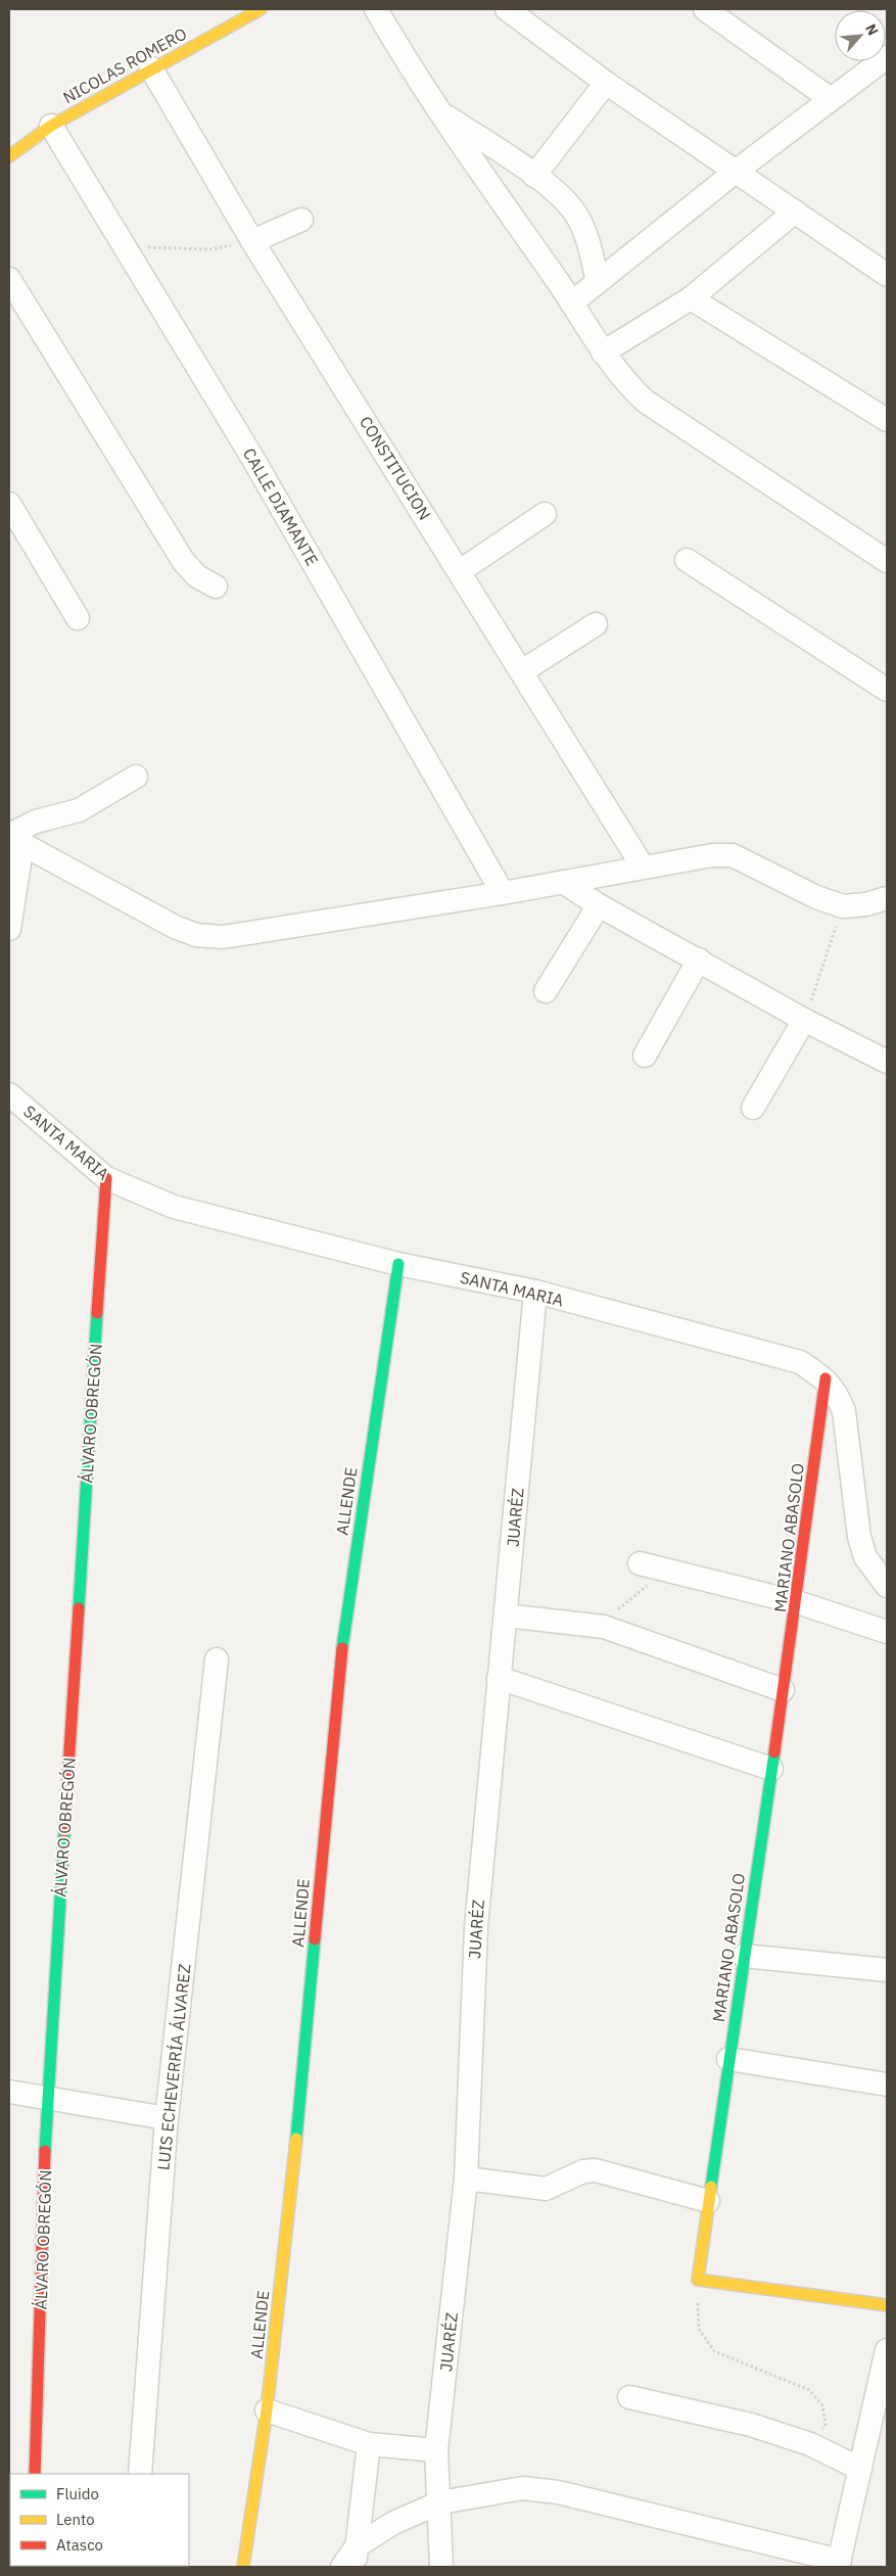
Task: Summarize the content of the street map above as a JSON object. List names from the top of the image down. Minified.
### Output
{"streets":{"street":["NICOLAS ROMERO","CONSTITUCION","CALLE DIAMANTE","SANTA MARIA","ÁLVARO OBREGÓN","ALLENDE","JUARÉZ","MARIANO ABASOLO","LUIS ECHEVERRÍA ÁLVAREZ"]},"crossings":[["NICOLAS ROMERO","CONSTITUCION"],["NICOLAS ROMERO","CALLE DIAMANTE"],["SANTA MARIA","ÁLVARO OBREGÓN"],["SANTA MARIA","ALLENDE"],["SANTA MARIA","JUARÉZ"],["SANTA MARIA","MARIANO ABASOLO"]],"legend":["Fluido","Lento","Atasco"],"north":"top right"}
